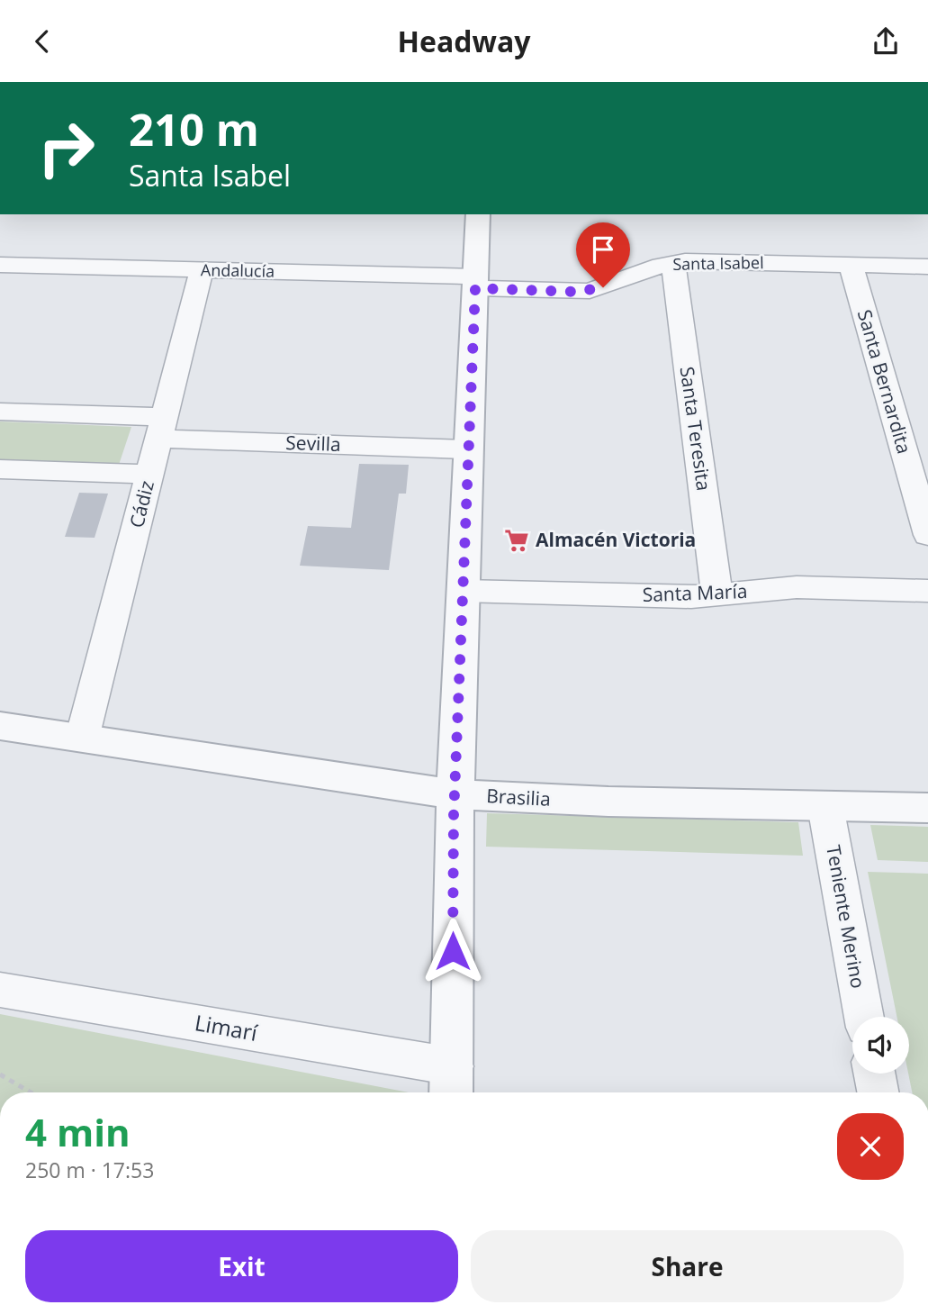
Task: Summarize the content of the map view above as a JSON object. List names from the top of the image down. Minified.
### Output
{"streets":{"street":["Santa Isabel","Andalucía","Santa Bernardita","Santa Teresita","Sevilla","Cádiz","Santa María","Brasilia","Teniente Merino","Limarí"]},"crossings":[["Santa Isabel","Andalucía"],["Santa Isabel","Santa Bernardita"],["Santa Isabel","Santa Teresita"],["Andalucía","Cádiz"],["Santa Teresita","Santa María"],["Sevilla","Cádiz"],["Cádiz","Brasilia"],["Brasilia","Teniente Merino"]],"places":{"supermarket":["Almacén Victoria"]},"page":{"header":"Headway","turn":["210 m","Santa Isabel"],"heading":["4 min","250 m · 17:53"],"buttons":["Exit","Share"]}}
